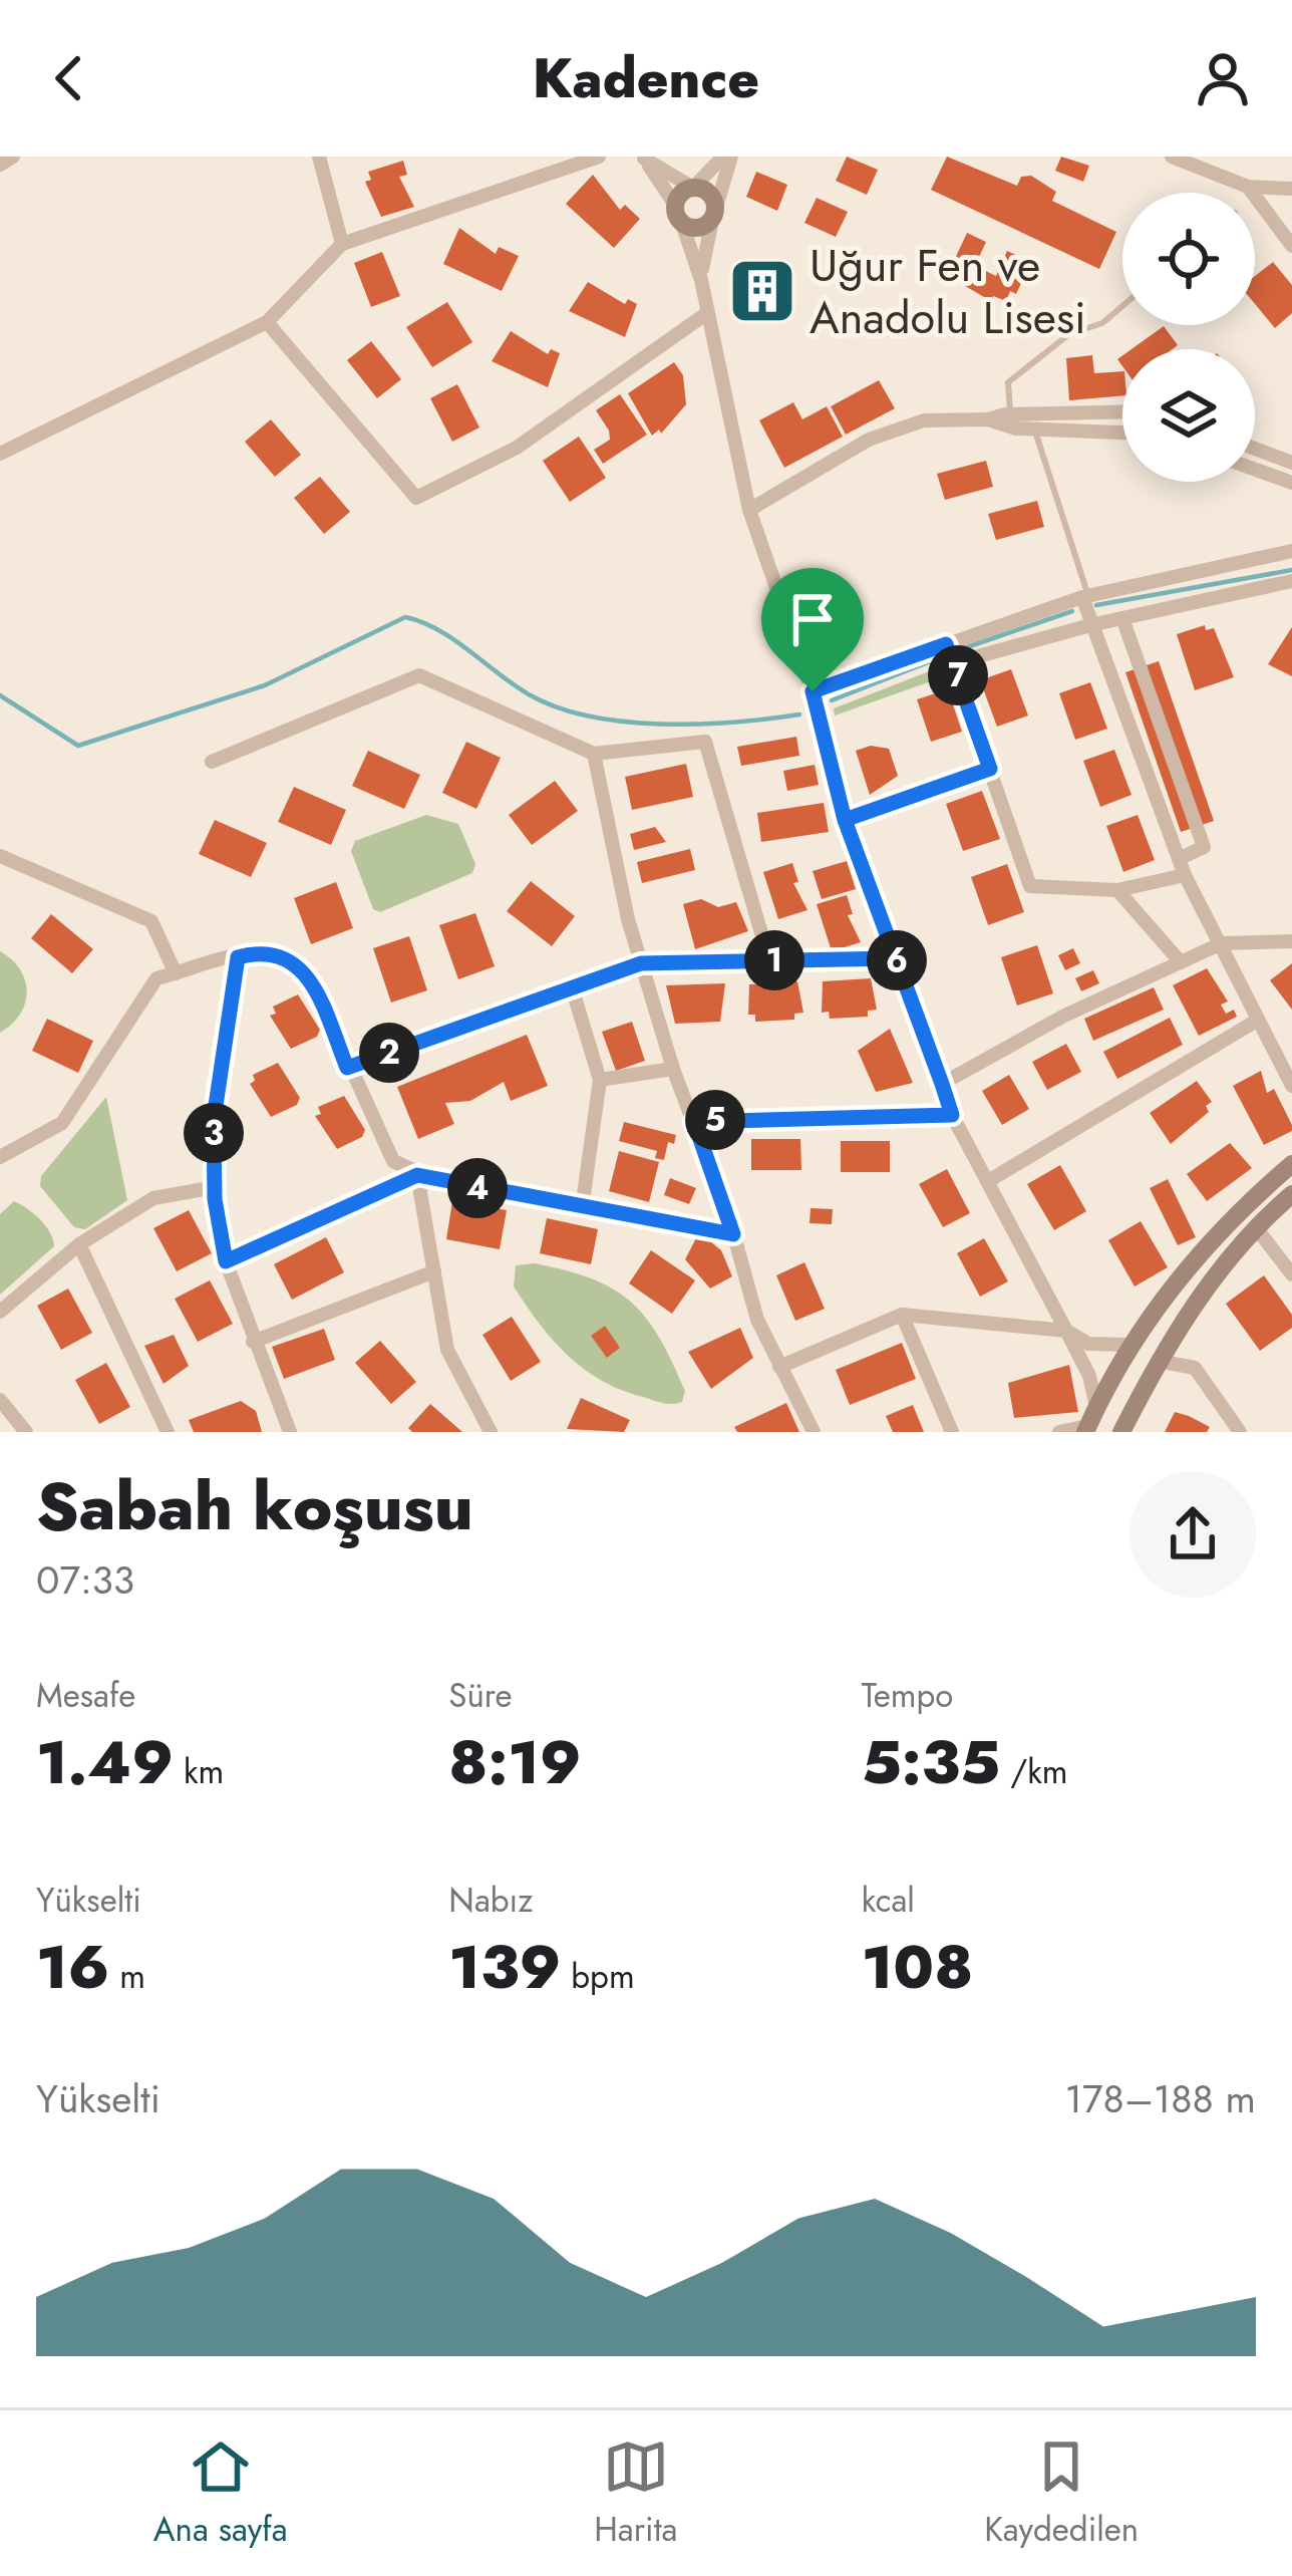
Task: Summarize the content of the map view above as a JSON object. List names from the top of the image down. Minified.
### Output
{"places":{"building":["Uğur Fen ve Anadolu Lisesi"]},"page":{"header":"Kadence","pins":["7","1","6","2","5","3","4"],"heading":["Sabah koşusu","07:33"],"stats":[["Mesafe","1.49 km"],["Süre","8:19"],["Tempo","5:35 /km"],["Yükselti","16 m"],["Nabız","139 bpm"],["kcal","108"]],"chart":["Yükselti","178–188 m"],"tabs":["Ana sayfa","Harita","Kaydedilen"]}}
